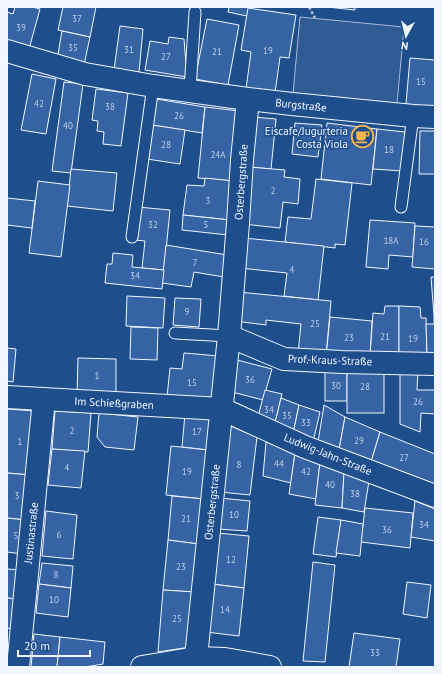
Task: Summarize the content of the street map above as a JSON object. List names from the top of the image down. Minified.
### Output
{"streets":{"street":["Burgstraße","Osterbergstraße","Prof.-Kraus-Straße","Im Schießgraben","Ludwig-Jahn-Straße","Justinastraße"]},"crossings":[["Burgstraße","Osterbergstraße"],["Osterbergstraße","Prof.-Kraus-Straße"],["Osterbergstraße","Im Schießgraben"],["Osterbergstraße","Ludwig-Jahn-Straße"],["Im Schießgraben","Ludwig-Jahn-Straße"],["Im Schießgraben","Justinastraße"]],"places":{"cafe":["Eiscafe/Jugurteria Costa Viola"]},"house_numbers":["37","39","35","31","19","21","27","15","42","38","26","40","28","18","24A","2","3","32","5","18A","16","7","4","34","9","25","21","23","19","1","36","15","30","28","26","34","35","33","2","17","29","1","27","44","8","4","19","42","40","38","3","10","21","34","36","6","5","12","23","8","10","14","25","33"],"scale_bar":"20 m","north":"bottom"}
